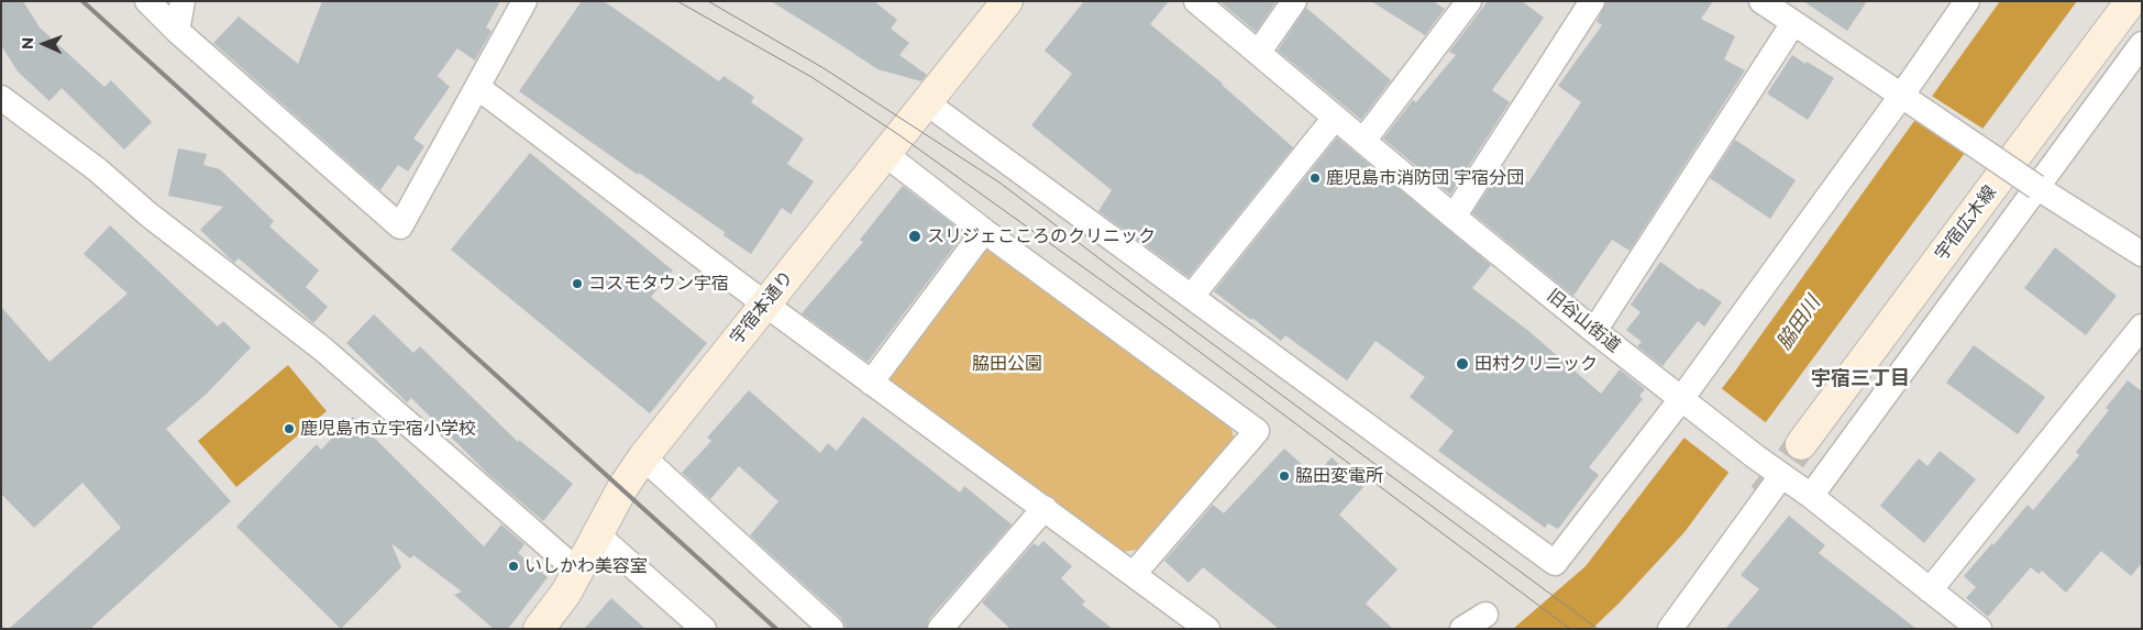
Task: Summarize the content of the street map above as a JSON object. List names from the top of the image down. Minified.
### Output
{"streets":{"street":["宇宿広木線","宇宿本通り","旧谷山街道"]},"districts":["宇宿三丁目"],"water":["脇田川"],"parks":["脇田公園"],"places":["鹿児島市消防団 宇宿分団","スリジェこころのクリニック","コスモタウン宇宿","田村クリニック","鹿児島市立宇宿小学校","脇田変電所","いしかわ美容室"],"north":"left"}
